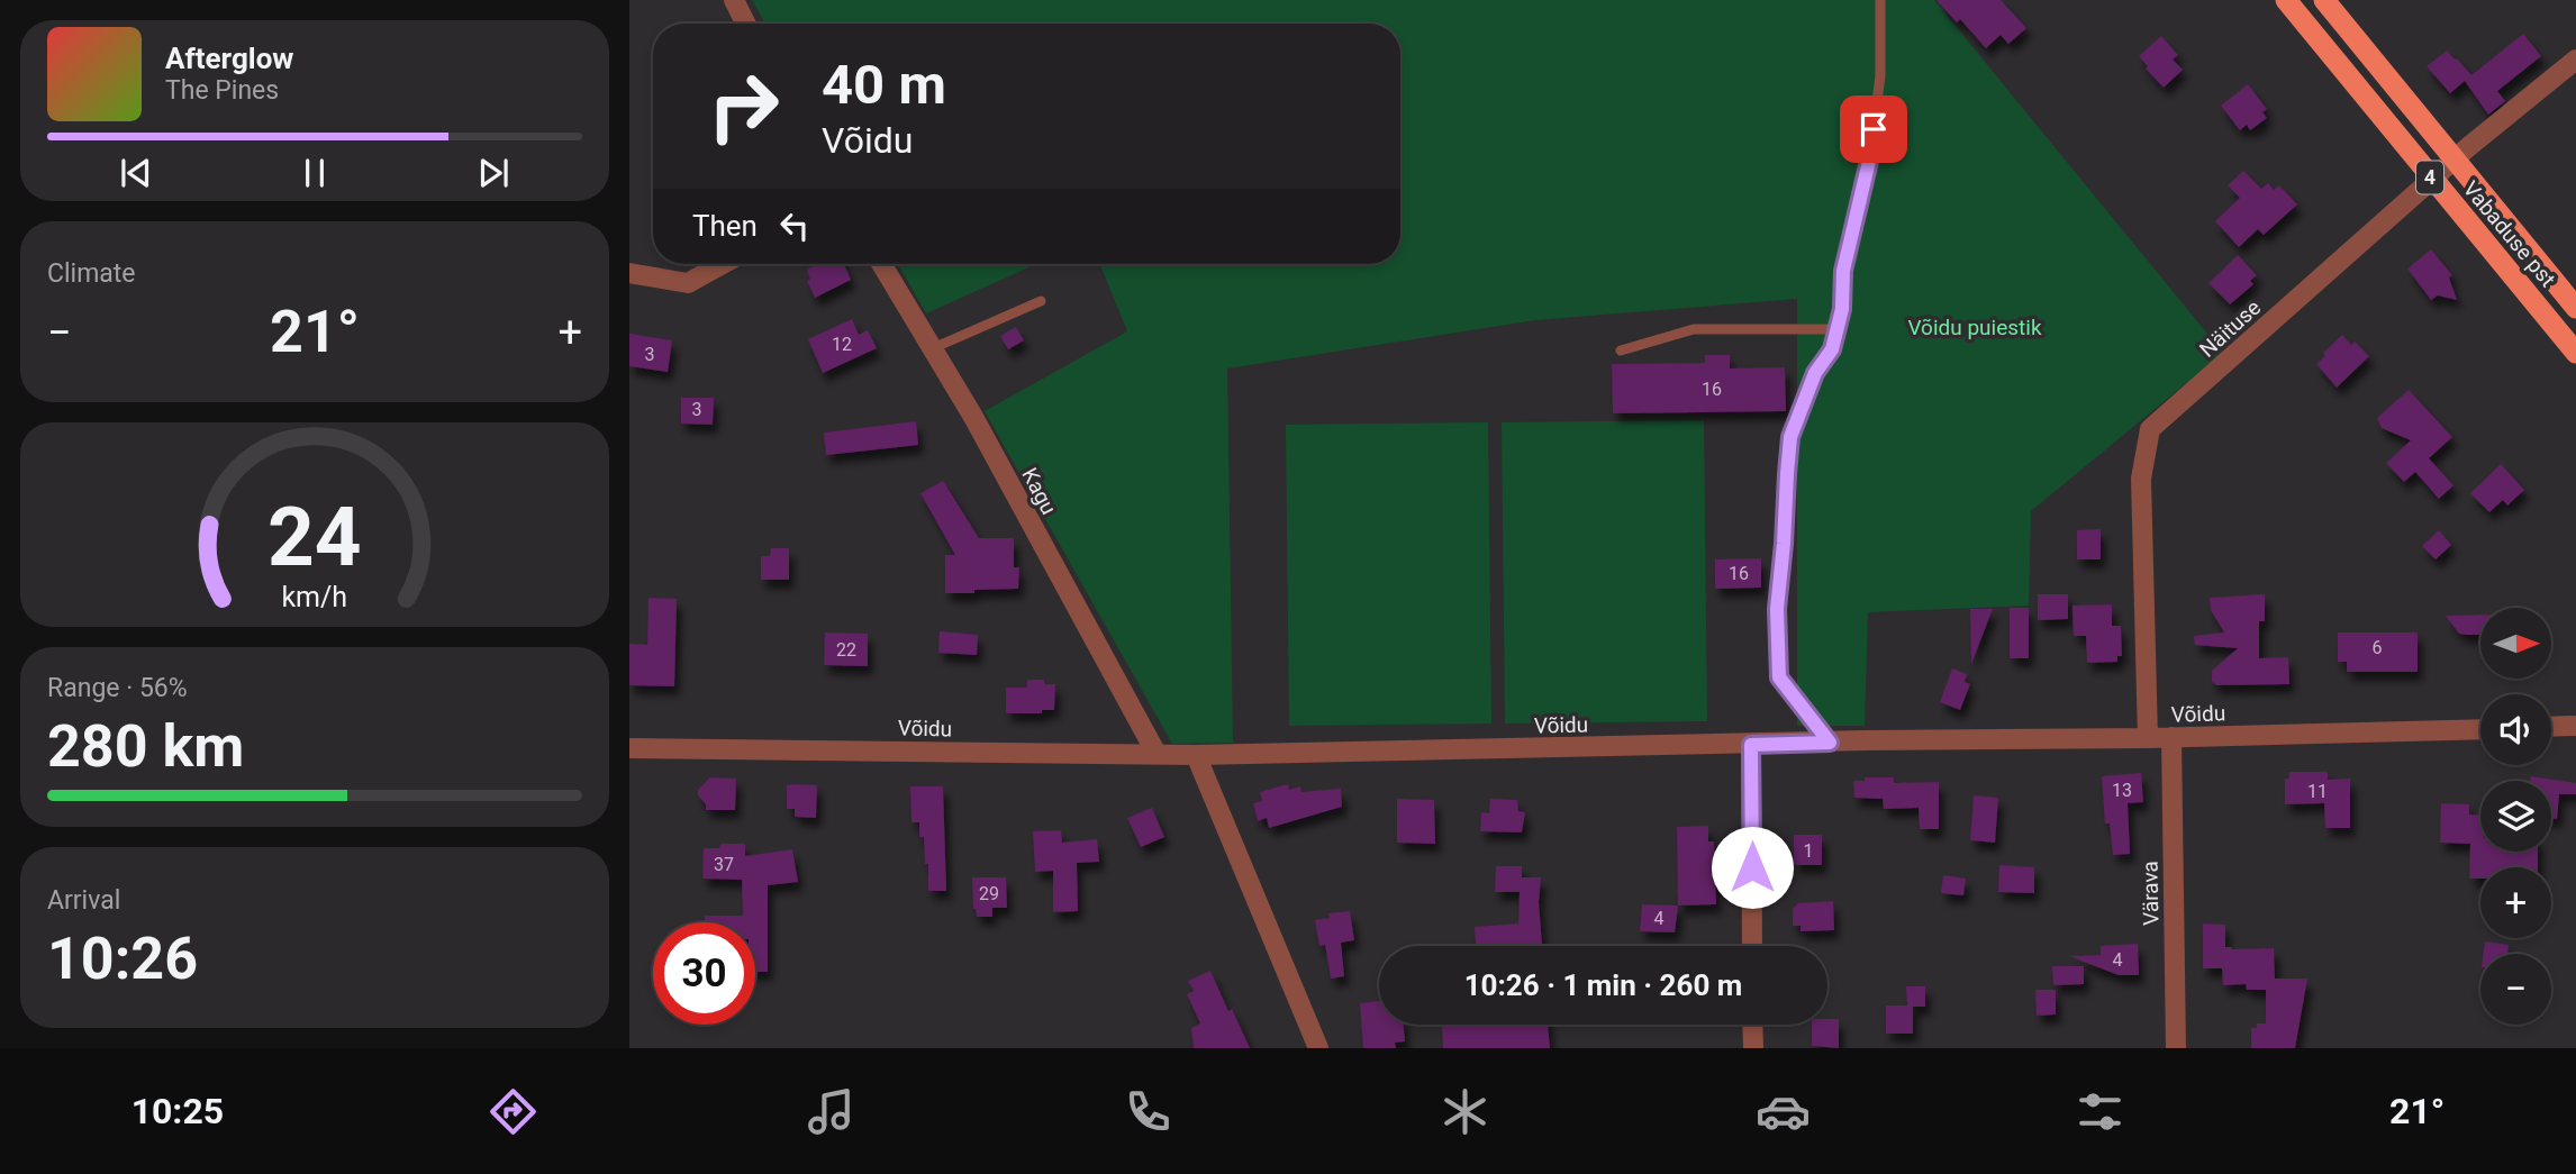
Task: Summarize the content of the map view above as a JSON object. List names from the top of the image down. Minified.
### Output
{"streets":{"highway":["4","Vabaduse pst"],"street":["Näituse","Kagu","Võidu","Värava"]},"crossings":[["Vabaduse pst","Näituse"],["Näituse","Võidu"],["Kagu","Võidu"],["Võidu","Värava"]],"parks":["Võidu puiestik"],"house_numbers":["12","3","16","3","16","6","22","13","11","1","37","29","4","4"],"north":"right","page":{"turn":["40 m","Võidu"],"song":["Afterglow","The Pines"],"then":"Then","tile":["Climate",["Range · 56%","280 km"],["Arrival","10:26"]],"heat":["−","21°","+"],"map_buttons":["+","−"],"limit":"30","trip":"10:26 · 1 min · 260 m","tabs":["10:25","21°"],"gauge":["24","km/h"]}}
